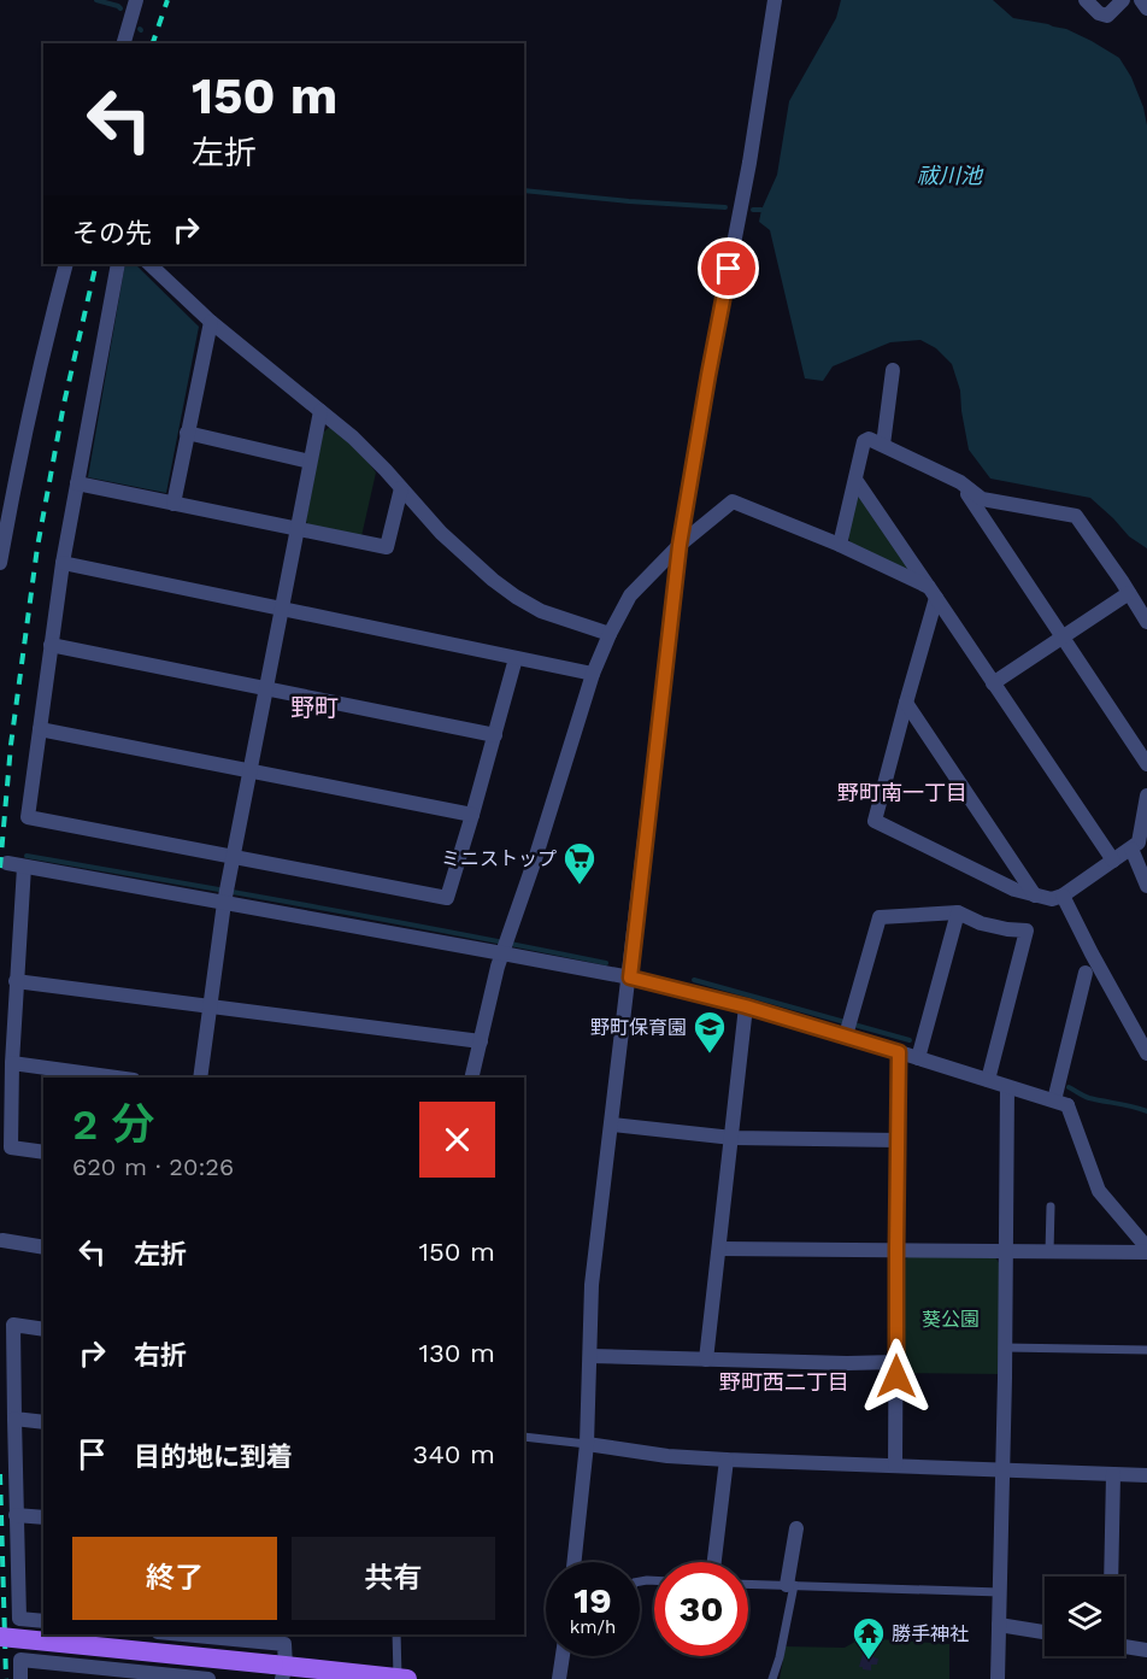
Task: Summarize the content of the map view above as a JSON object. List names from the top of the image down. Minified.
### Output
{"districts":["野町","野町南一丁目","野町西二丁目"],"water":["祓川池"],"parks":["葵公園"],"places":{"supermarket":["ミニストップ"],"school or university":["野町保育園"],"temple":["勝手神社"]},"page":{"turn":["150 m","左折"],"then":"その先","heading":["2 分","620 m · 20:26"],"list":[{"name":"左折","value":"150 m"},{"name":"右折","value":"130 m"},{"name":"目的地に到着","value":"340 m"}],"buttons":["終了","共有"],"speed":"19 km/h","limit":"30"}}
